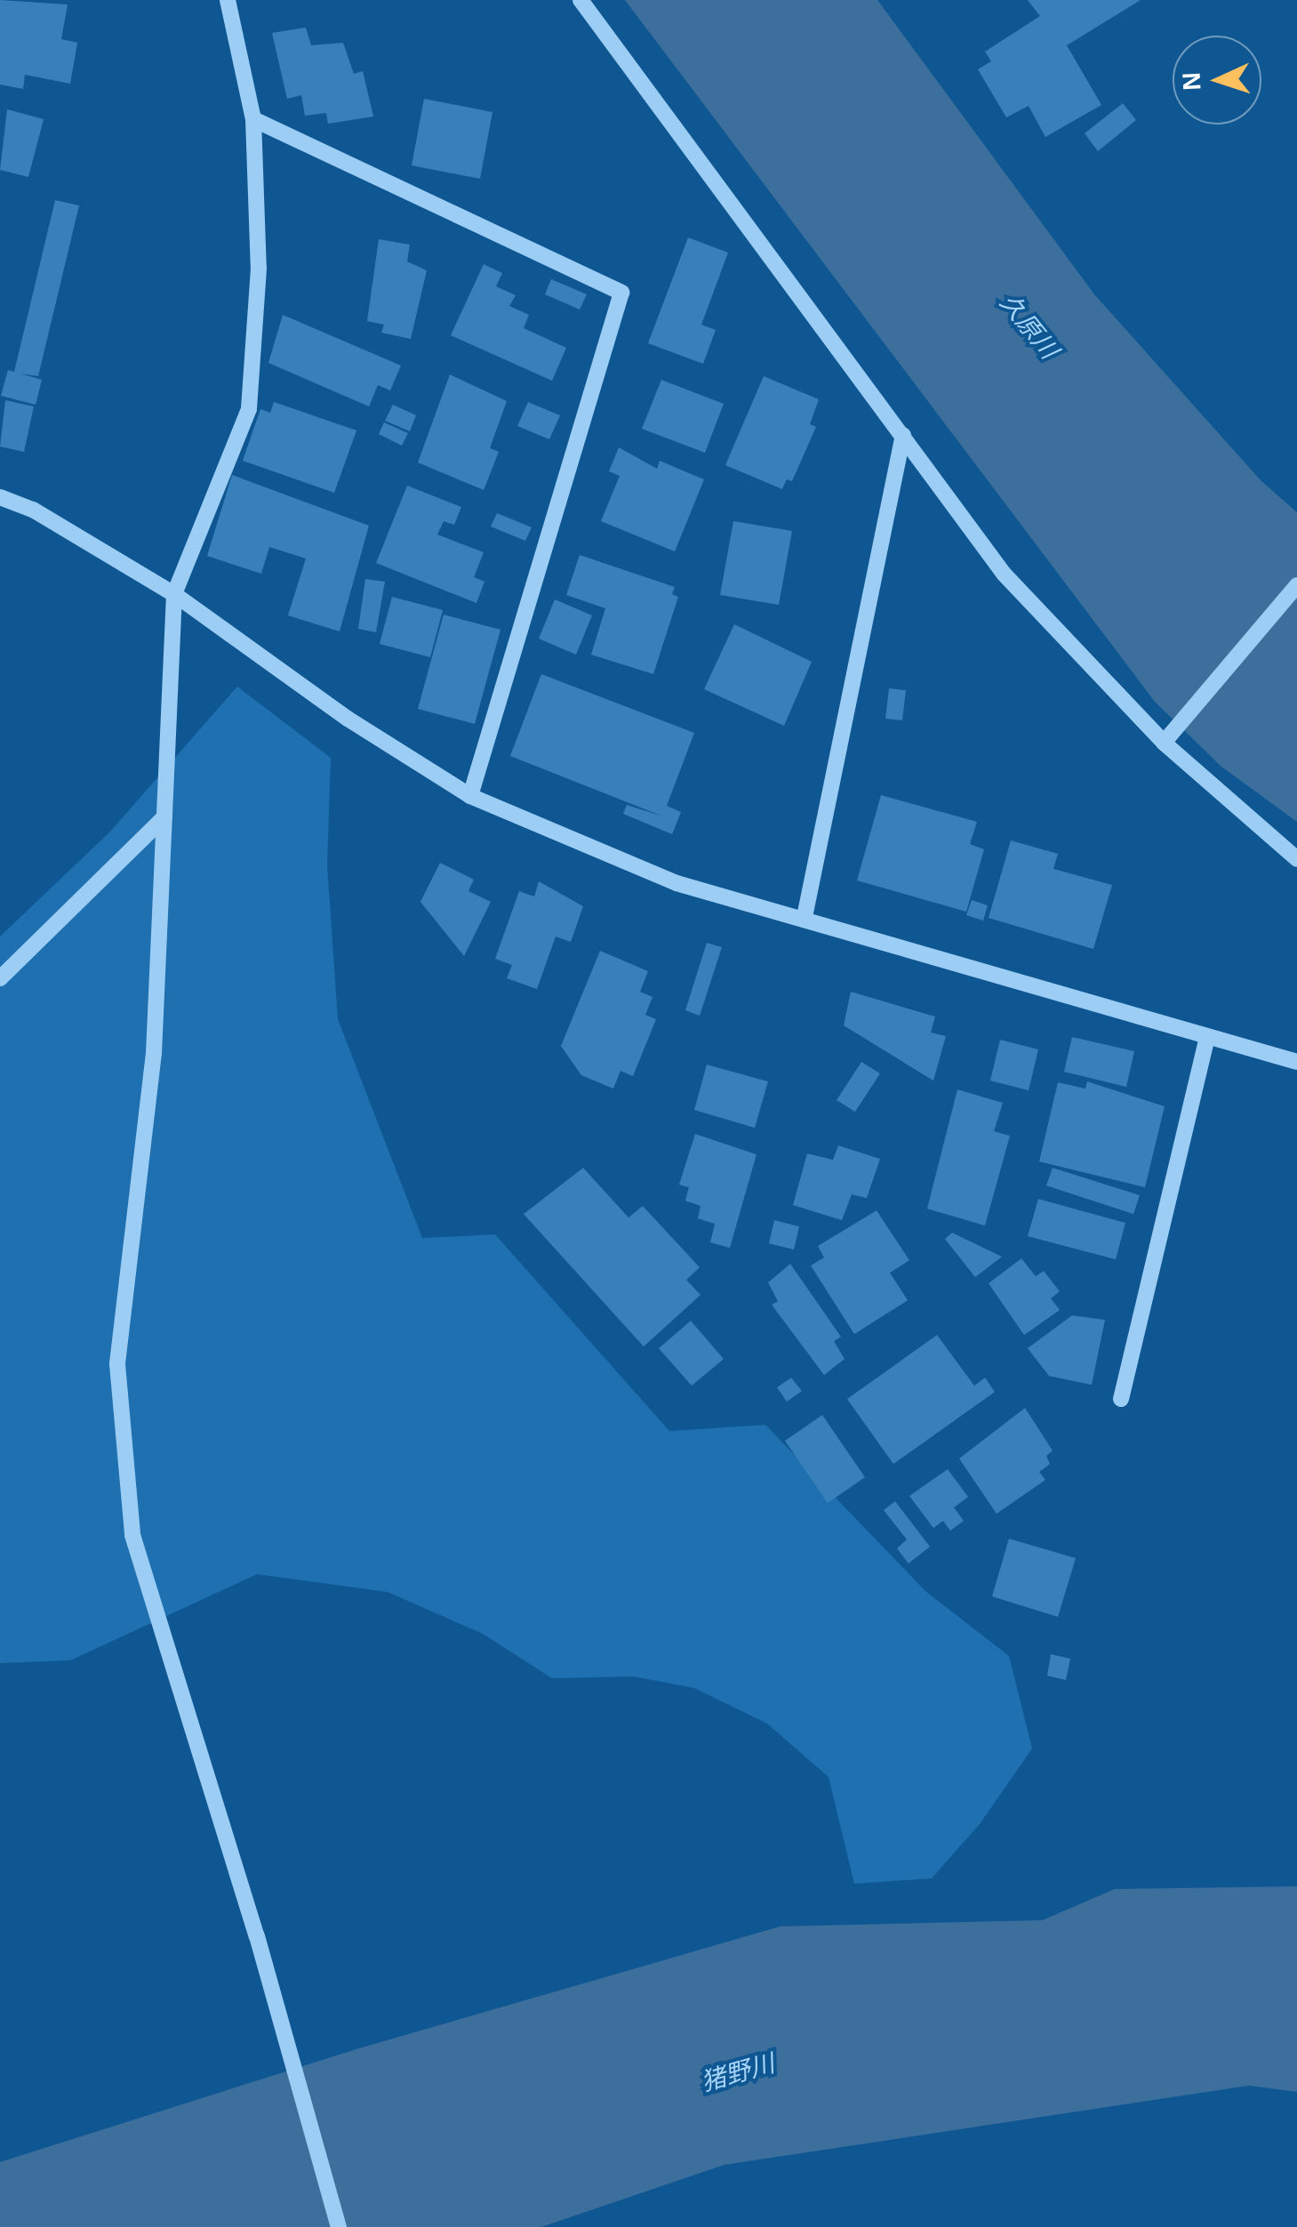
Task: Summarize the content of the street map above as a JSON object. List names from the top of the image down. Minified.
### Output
{"water":["久原川","猪野川"],"north":"left"}
